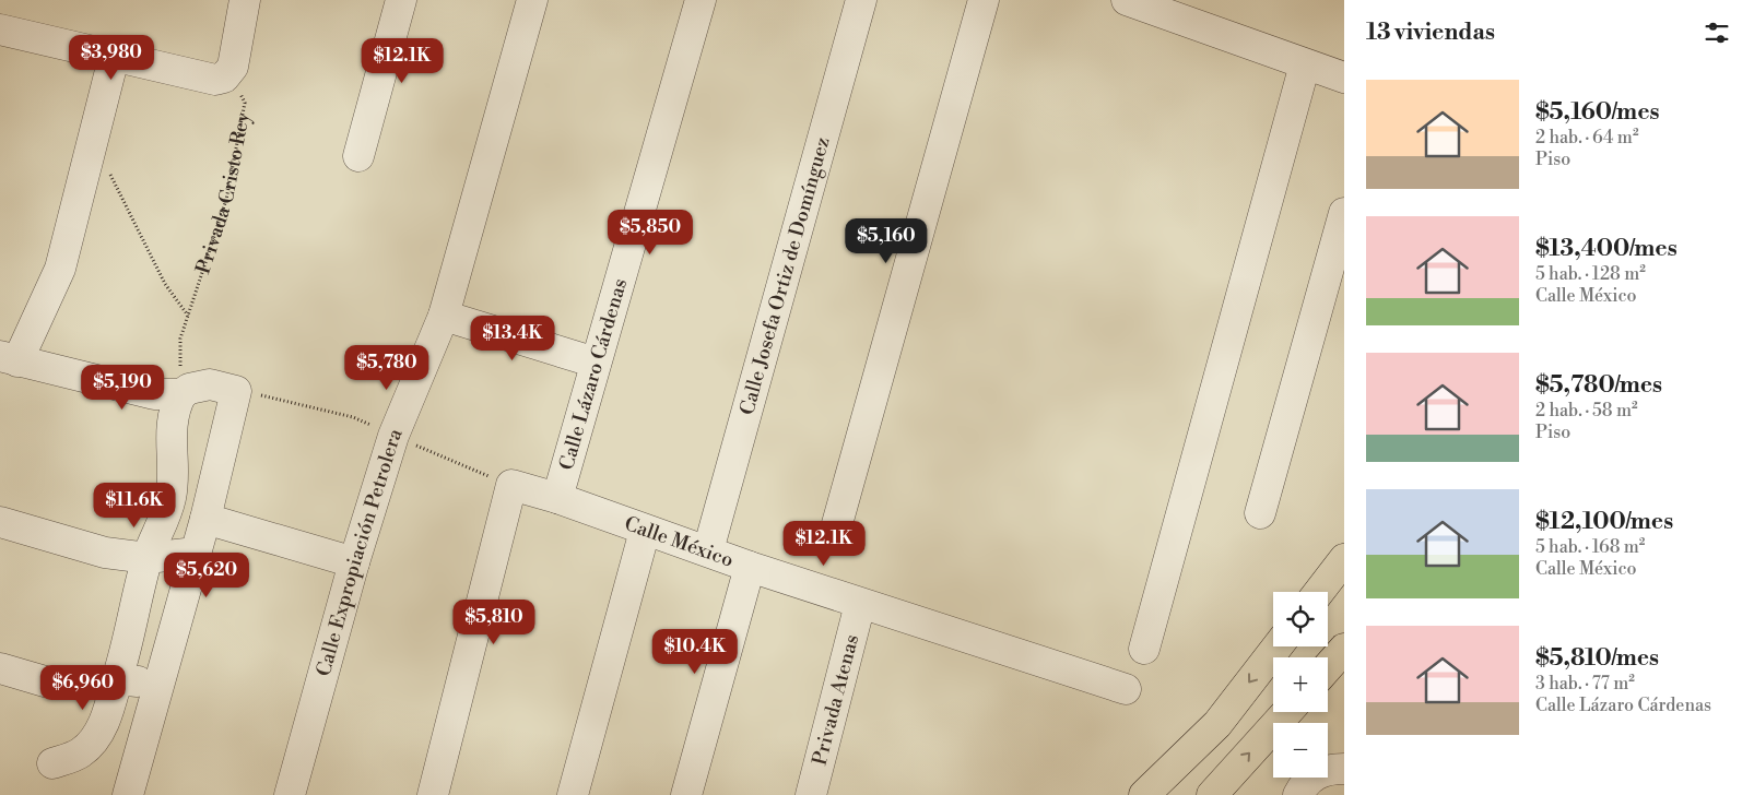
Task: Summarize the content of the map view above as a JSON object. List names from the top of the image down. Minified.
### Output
{"streets":{"street":["Calle Josefa Ortiz de Domínguez","Calle Lázaro Cárdenas","Calle México","Calle Expropiación Petrolera","Privada Atenas"],"path":["Privada Cristo Rey"]},"crossings":[["Calle Josefa Ortiz de Domínguez","Calle México"],["Calle Lázaro Cárdenas","Calle México"],["Calle México","Privada Atenas"]],"page":{"heading":"13 viviendas","price":["$3,980","$12.1K","$5,850","$5,160","$13.4K","$5,780","$5,190","$11.6K","$12.1K","$5,620","$5,810","$10.4K","$6,960"],"list":[{"name":"$5,160/mes","note":"2 hab. · 64 m² · Piso"},{"name":"$13,400/mes","note":"5 hab. · 128 m² · Calle México"},{"name":"$5,780/mes","note":"2 hab. · 58 m² · Piso"},{"name":"$12,100/mes","note":"5 hab. · 168 m² · Calle México"},{"name":"$5,810/mes","note":"3 hab. · 77 m² · Calle Lázaro Cárdenas"}],"map_buttons":["+","−"]}}
